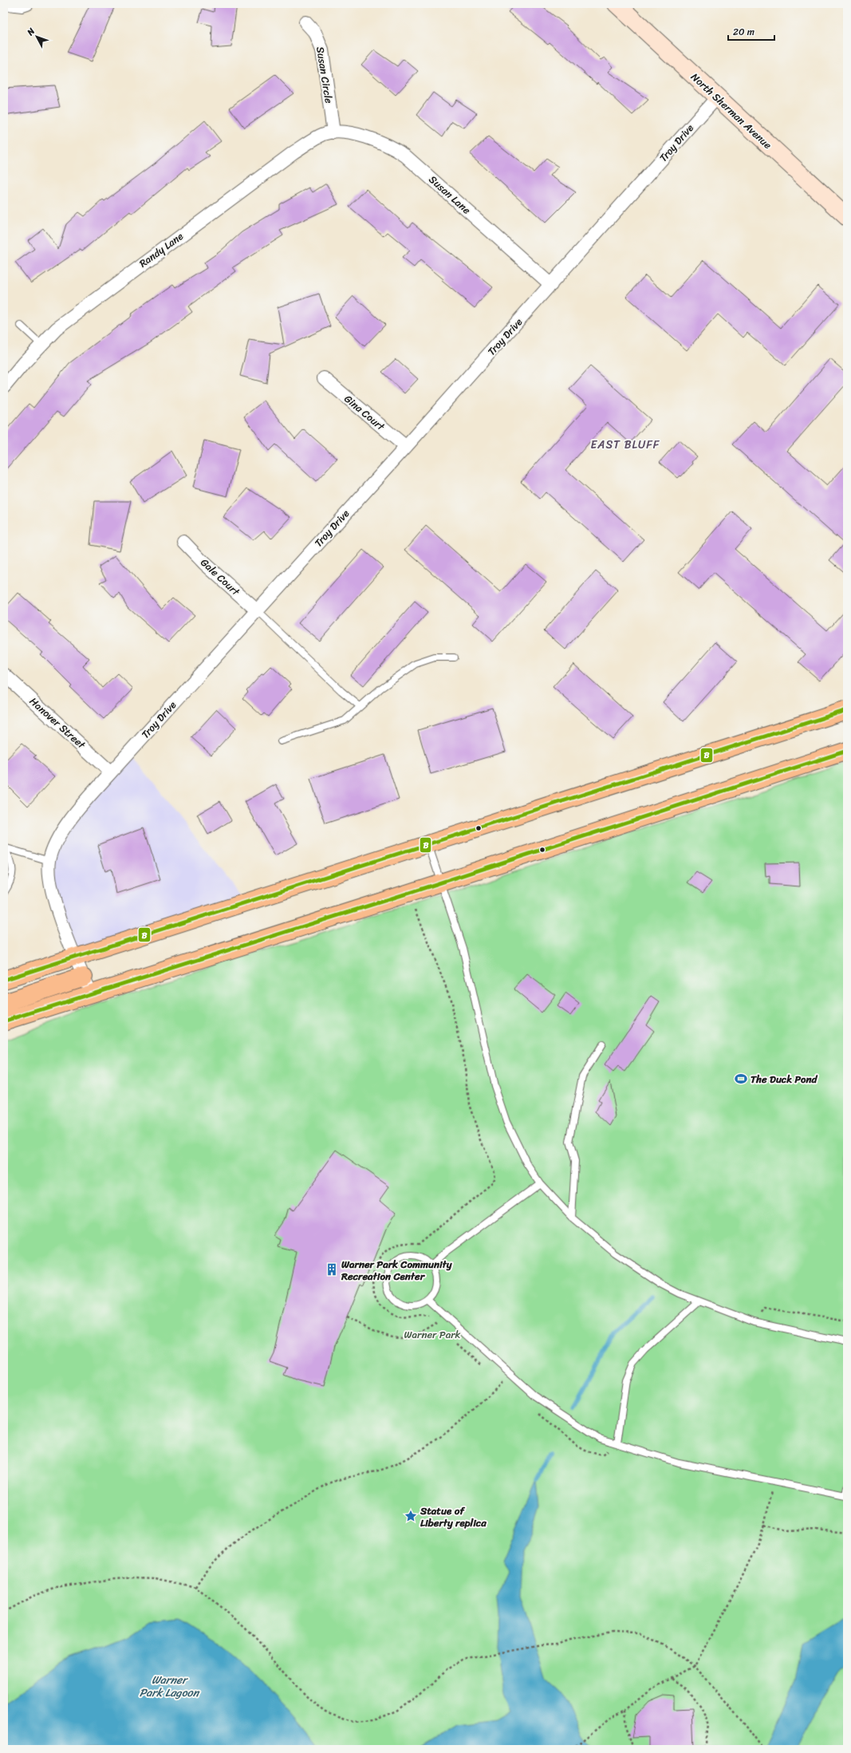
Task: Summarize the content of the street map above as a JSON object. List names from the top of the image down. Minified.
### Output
{"streets":{"street":["Susan Circle","North Sherman Avenue","Troy Drive","Susan Lane","Randy Lane","Gina Court","Gale Court","Hanover Street"]},"crossings":[["Susan Circle","Susan Lane"],["Susan Circle","Randy Lane"],["North Sherman Avenue","Troy Drive"],["Troy Drive","Susan Lane"],["Troy Drive","Gina Court"],["Troy Drive","Gale Court"],["Troy Drive","Hanover Street"],["Susan Lane","Randy Lane"]],"districts":["EAST BLUFF"],"water":["Warner Park Lagoon"],"parks":["Warner Park"],"places":{"sports":["The Duck Pond"],"building":["Warner Park Community Recreation Center"],"place":["Statue of Liberty replica"]},"lines":["transit line B"],"scale_bar":"20 m","north":"top left"}
